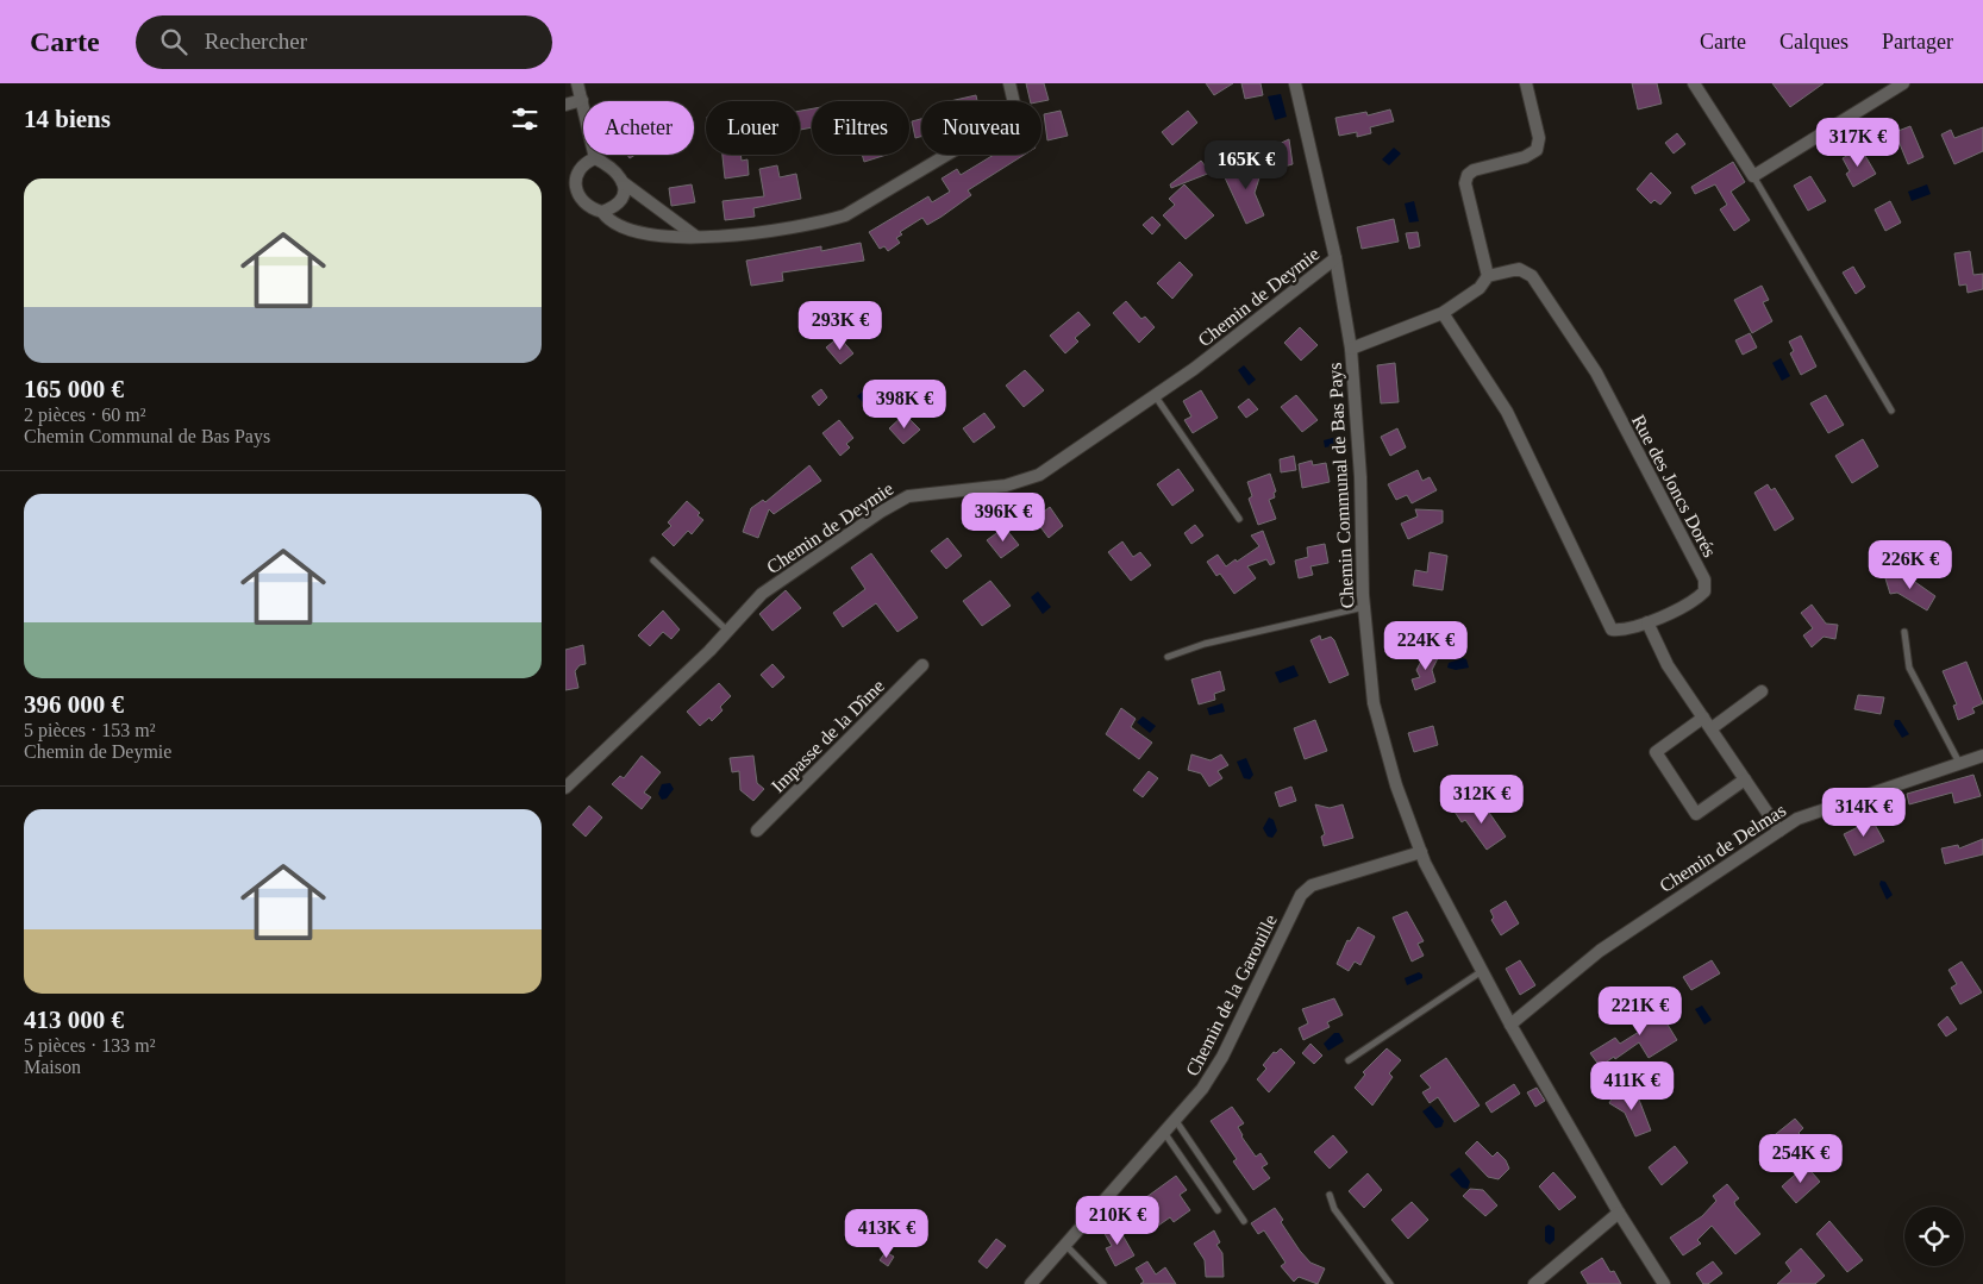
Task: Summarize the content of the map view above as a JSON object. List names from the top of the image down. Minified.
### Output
{"streets":{"street":["Chemin de Deymie","Chemin Communal de Bas Pays","Rue des Joncs Dorés","Impasse de la Dîme","Chemin de Delmas","Chemin de la Garouille"]},"crossings":[["Chemin de Deymie","Chemin Communal de Bas Pays"],["Chemin Communal de Bas Pays","Chemin de Delmas"],["Chemin Communal de Bas Pays","Chemin de la Garouille"]],"page":{"header":"Carte","search":"Rechercher","nav":["Carte","Calques","Partager"],"heading":"14 biens","chip":["Acheter","Louer","Filtres","Nouveau"],"price":["317K €","165K €","293K €","398K €","396K €","226K €","224K €","312K €","314K €","221K €","411K €","254K €","210K €","413K €"],"list":[{"name":"165 000 €","note":"2 pièces · 60 m² · Chemin Communal de Bas Pays"},{"name":"396 000 €","note":"5 pièces · 153 m² · Chemin de Deymie"},{"name":"413 000 €","note":"5 pièces · 133 m² · Maison"}]}}
